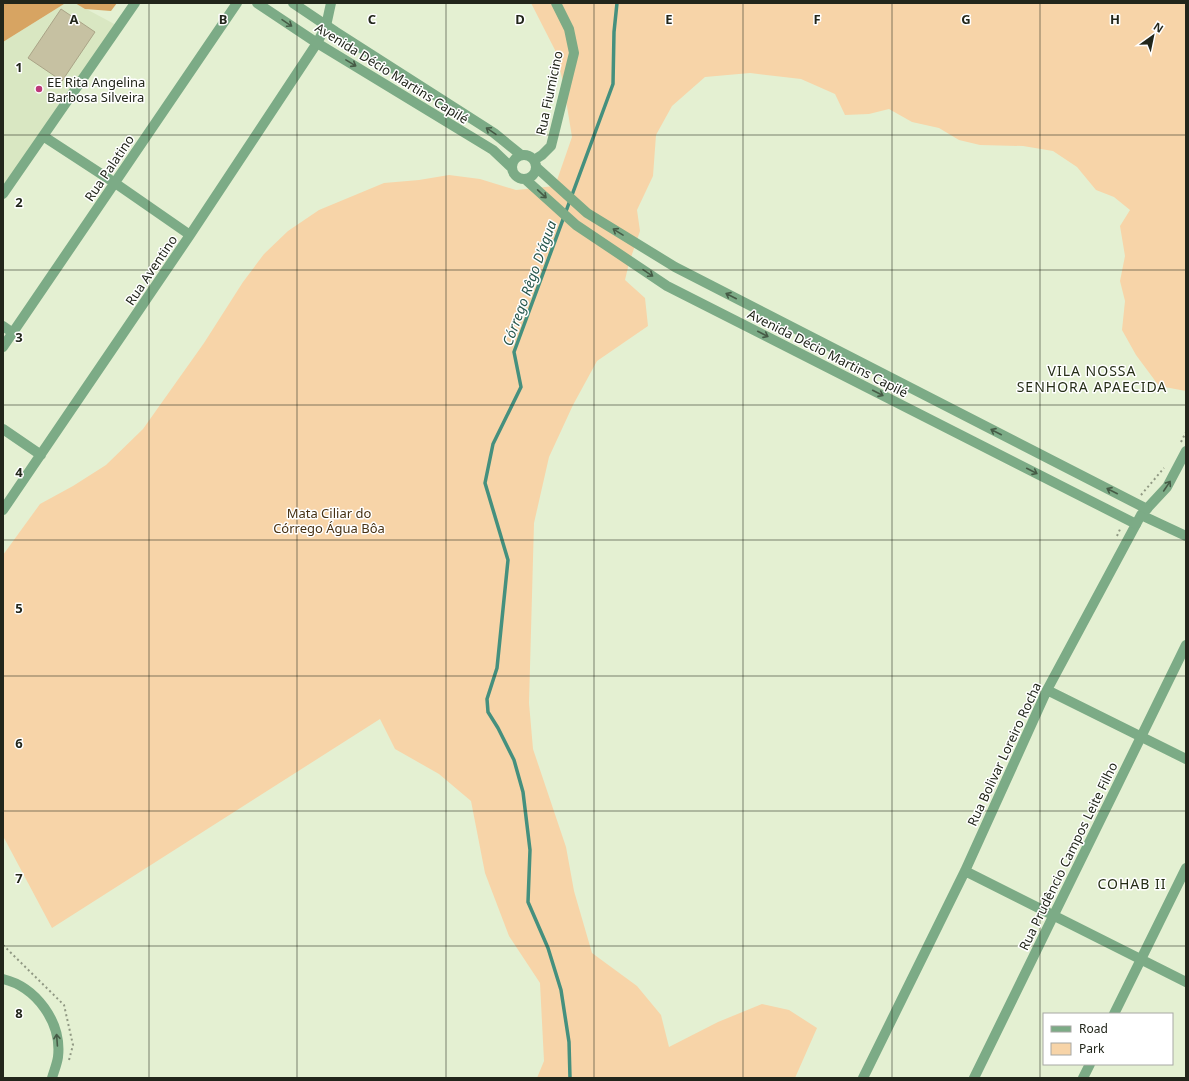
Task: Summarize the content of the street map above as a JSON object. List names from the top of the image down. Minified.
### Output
{"streets":{"street":["Avenida Décio Martins Capilé","Rua Fiumicino","Rua Palatino","Rua Aventino","Rua Bolivar Loreiro Rocha","Rua Prudêncio Campos Leite Filho"]},"crossings":[["Avenida Décio Martins Capilé","Rua Fiumicino"],["Avenida Décio Martins Capilé","Rua Aventino"],["Avenida Décio Martins Capilé","Rua Bolivar Loreiro Rocha"]],"districts":["VILA NOSSA SENHORA APAECIDA","COHAB II"],"water":["Córrego Rêgo D'água"],"parks":["Mata Ciliar do Córrego Água Bôa"],"places":["EE Rita Angelina Barbosa Silveira"],"legend":["Road","Park"],"north":"top right","grid":{"columns":["A","B","C","D","E","F","G","H"],"rows":["1","2","3","4","5","6","7","8"]}}
